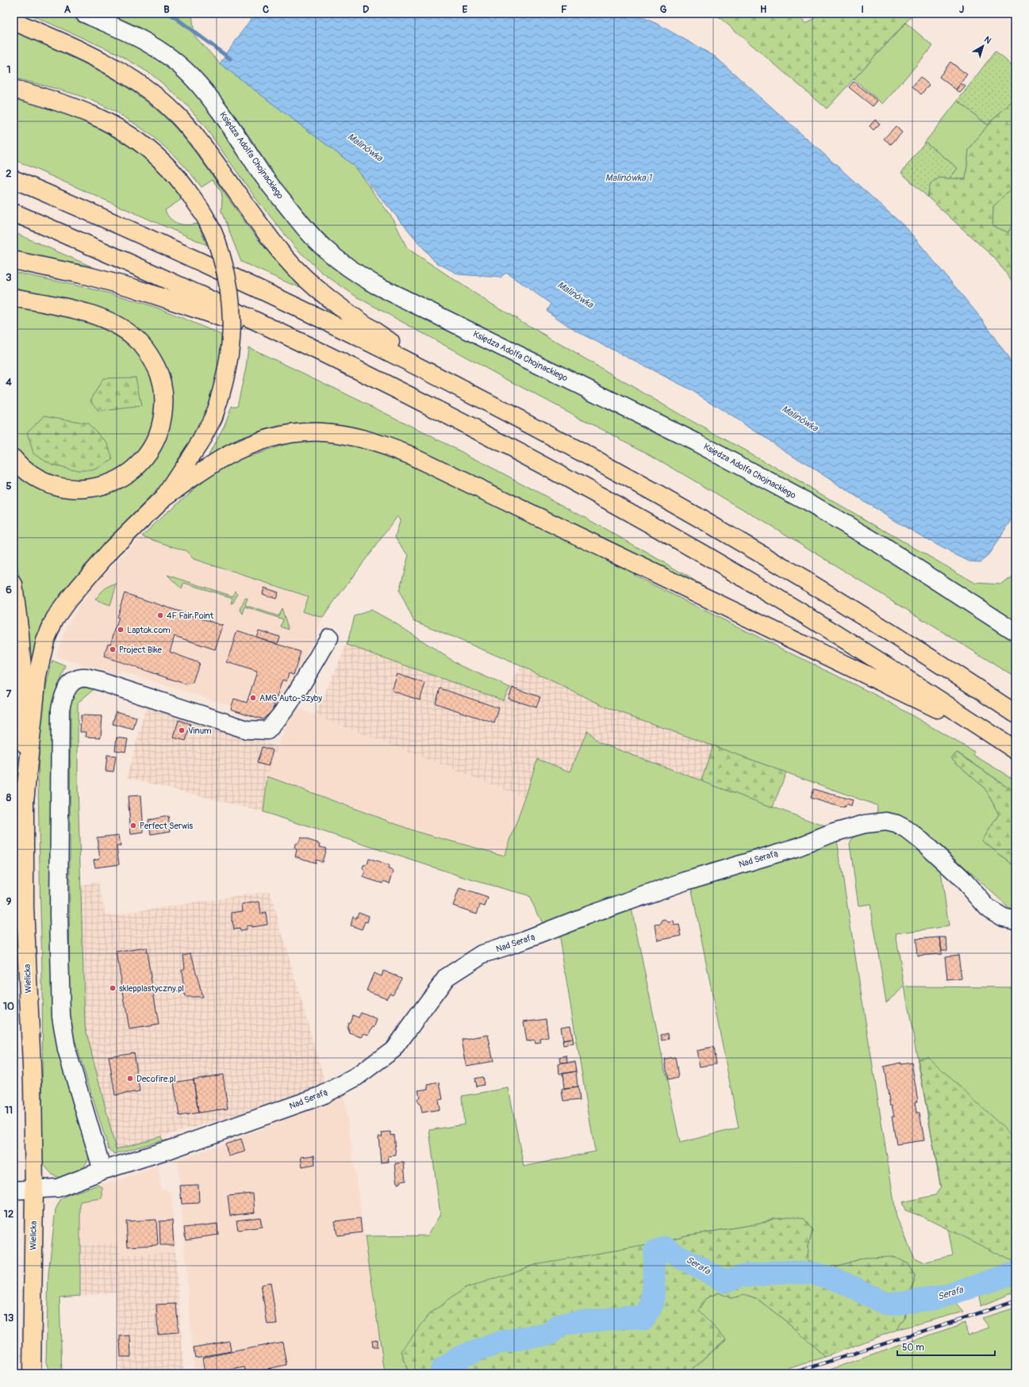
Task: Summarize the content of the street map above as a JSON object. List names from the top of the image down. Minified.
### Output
{"streets":{"main road":["Wielicka"],"street":["Księdza Adolfa Chojnackiego","Nad Serafą"]},"crossings":[["Nad Serafą","Wielicka"]],"water":["Malinówka","Malinówka 1","Serafa"],"places":["4F Fair Point","Laptok.com","Project Bike","AMG Auto-Szyby","Vinum","Perfect Serwis","sklepplastyczny.pl","Decofire.pl"],"scale_bar":"50 m","north":"top right","grid":{"columns":["A","B","C","D","E","F","G","H","I","J"],"rows":["1","2","3","4","5","6","7","8","9","10","11","12","13"]}}
